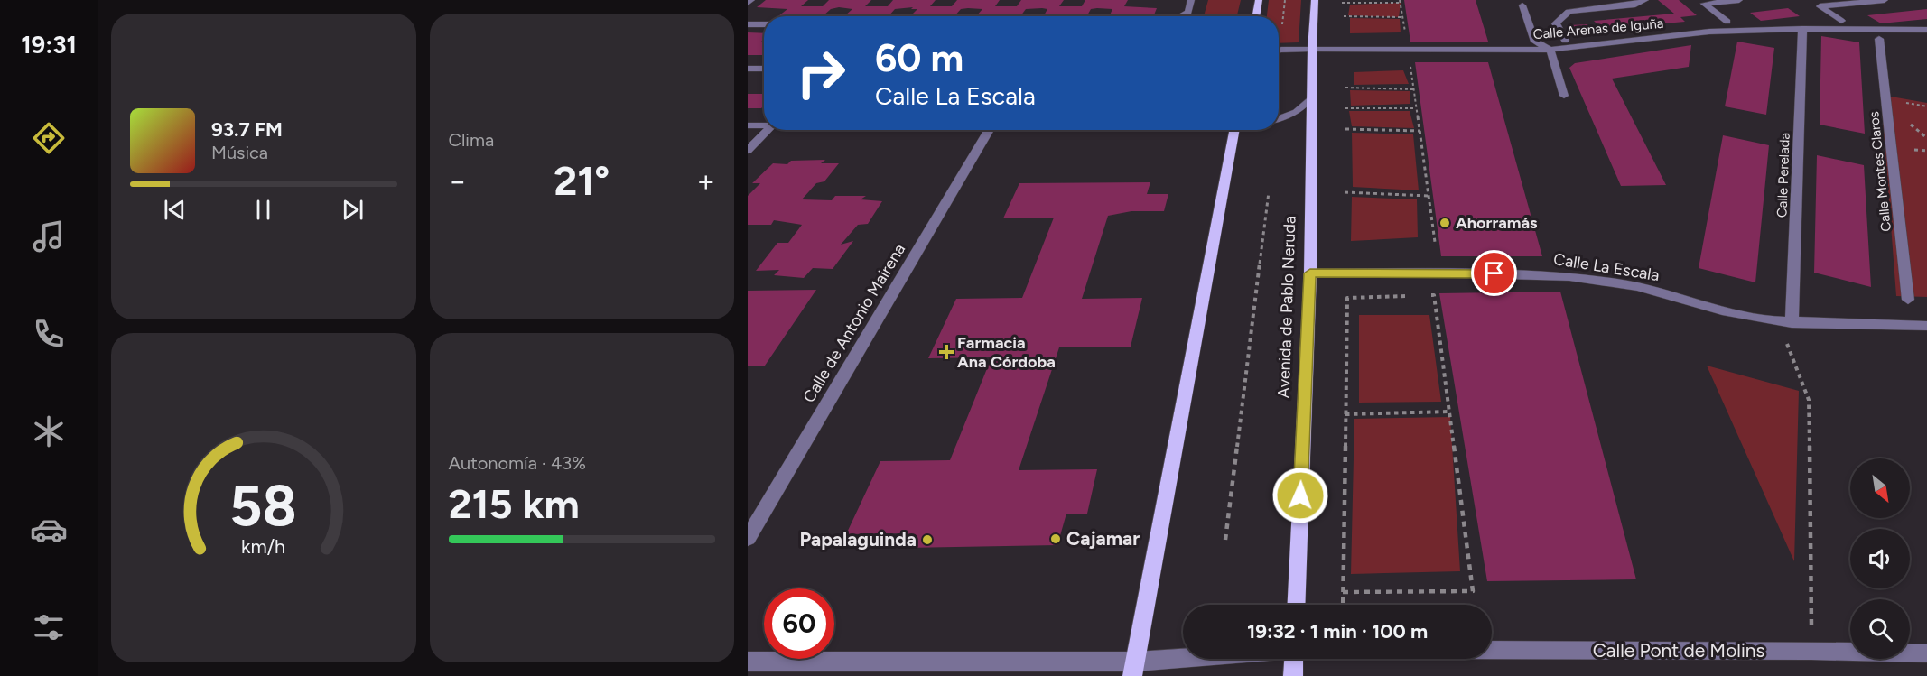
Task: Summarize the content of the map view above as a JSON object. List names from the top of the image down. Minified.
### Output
{"streets":{"main road":["Avenida de Pablo Neruda"],"street":["Calle Arenas de Iguña","Calle Montes Claros","Calle Perelada","Calle La Escala","Calle de Antonio Mairena","Calle Pont de Molins"]},"crossings":[["Calle Arenas de Iguña","Calle Perelada"],["Calle Arenas de Iguña","Avenida de Pablo Neruda"],["Calle Perelada","Calle La Escala"],["Calle La Escala","Avenida de Pablo Neruda"]],"places":{"other":["Ahorramás","Cajamar","Papalaguinda"],"health":["Farmacia Ana Córdoba"]},"north":"bottom right","page":{"tabs":"19:31","tile":["Clima",["Autonomía · 43%","215 km"]],"turn":["60 m","Calle La Escala"],"song":["93.7 FM","Música"],"heat":["−","21°","+"],"limit":"60","trip":"19:32 · 1 min · 100 m","gauge":["58","km/h"]}}
